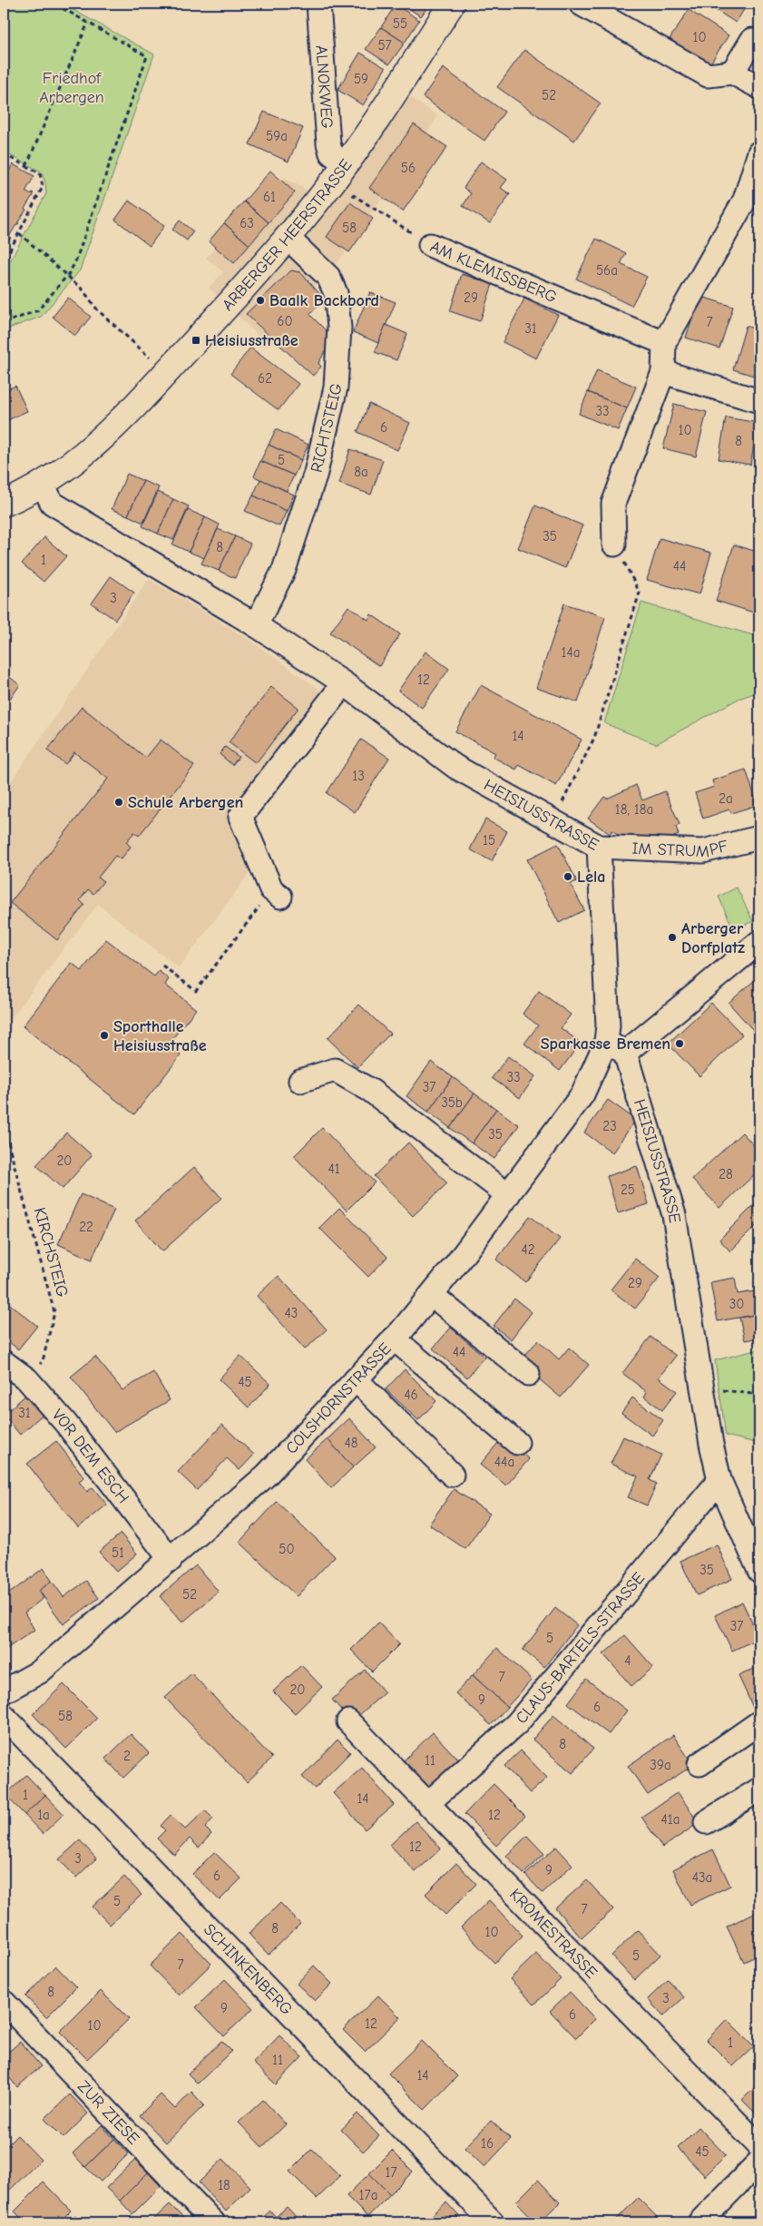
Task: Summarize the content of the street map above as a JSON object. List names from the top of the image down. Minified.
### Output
{"streets":{"main road":["ARBERGER HEERSTRASSE"],"street":["ALNOKWEG","AM KLEMISSBERG","RICHTSTEIG","HEISIUSSTRASSE","IM STRUMPF","COLSHORNSTRASSE","VOR DEM ESCH","CLAUS-BARTELS-STRASSE","KROMESTRASSE","SCHINKENBERG","ZUR ZIESE"],"path":["KIRCHSTEIG"]},"crossings":[["ALNOKWEG","ARBERGER HEERSTRASSE"],["ALNOKWEG","AM KLEMISSBERG"],["ARBERGER HEERSTRASSE","AM KLEMISSBERG"],["ARBERGER HEERSTRASSE","RICHTSTEIG"],["ARBERGER HEERSTRASSE","HEISIUSSTRASSE"],["RICHTSTEIG","HEISIUSSTRASSE"],["HEISIUSSTRASSE","IM STRUMPF"],["HEISIUSSTRASSE","COLSHORNSTRASSE"],["HEISIUSSTRASSE","CLAUS-BARTELS-STRASSE"],["KIRCHSTEIG","VOR DEM ESCH"],["COLSHORNSTRASSE","VOR DEM ESCH"],["CLAUS-BARTELS-STRASSE","KROMESTRASSE"]],"parks":["Friedhof Arbergen"],"places":{"other":["Baalk Backbord","Schule Arbergen","Lela","Arberger Dorfplatz","Sporthalle Heisiusstraße","Sparkasse Bremen"],"transit":["Heisiusstraße"]},"house_numbers":["55","10","57","59","52","59a","56","61","63","58","56a","29","60","7","31","62","33","6","10","8","5","8a","35","8","1","44","3","14a","12","14","13","2a","18, 18a","15","33","37","35b","23","35","20","41","28","25","22","42","29","30","43","44","45","46","31","48","44a","50","51","35","52","37","5","4","7","20","9","6","58","8","2","11","39a","1","14","1a","12","41a","12","3","9","6","43a","5","7","8","10","5","7","8","3","9","6","12","10","1","11","14","16","45","17","18","17a"]}
